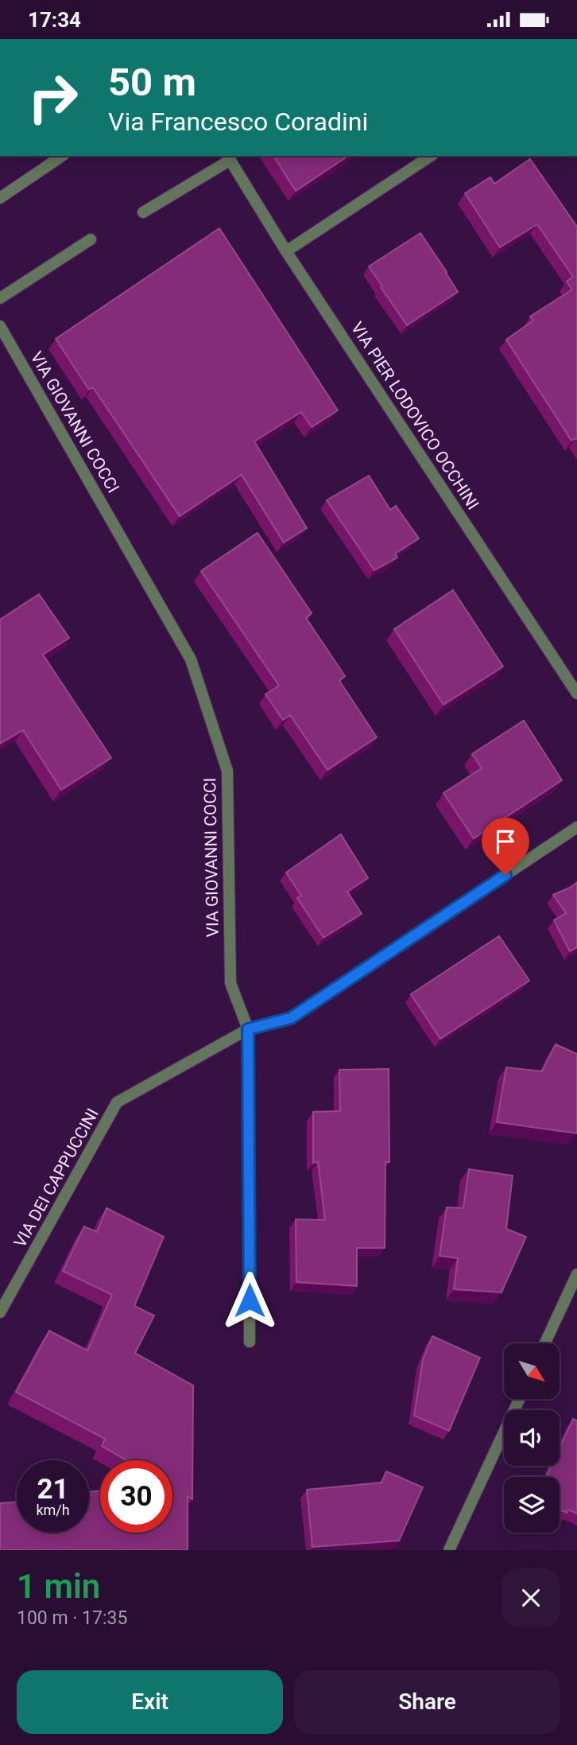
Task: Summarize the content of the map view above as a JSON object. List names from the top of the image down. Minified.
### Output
{"streets":{"street":["VIA PIER LODOVICO OCCHINI","VIA GIOVANNI COCCI","VIA DEI CAPPUCCINI"]},"crossings":[["VIA GIOVANNI COCCI","VIA DEI CAPPUCCINI"]],"north":"bottom right","page":{"status":"17:34","turn":["50 m","Via Francesco Coradini"],"speed":"21 km/h","limit":"30","heading":["1 min","100 m · 17:35"],"buttons":["Exit","Share"]}}
